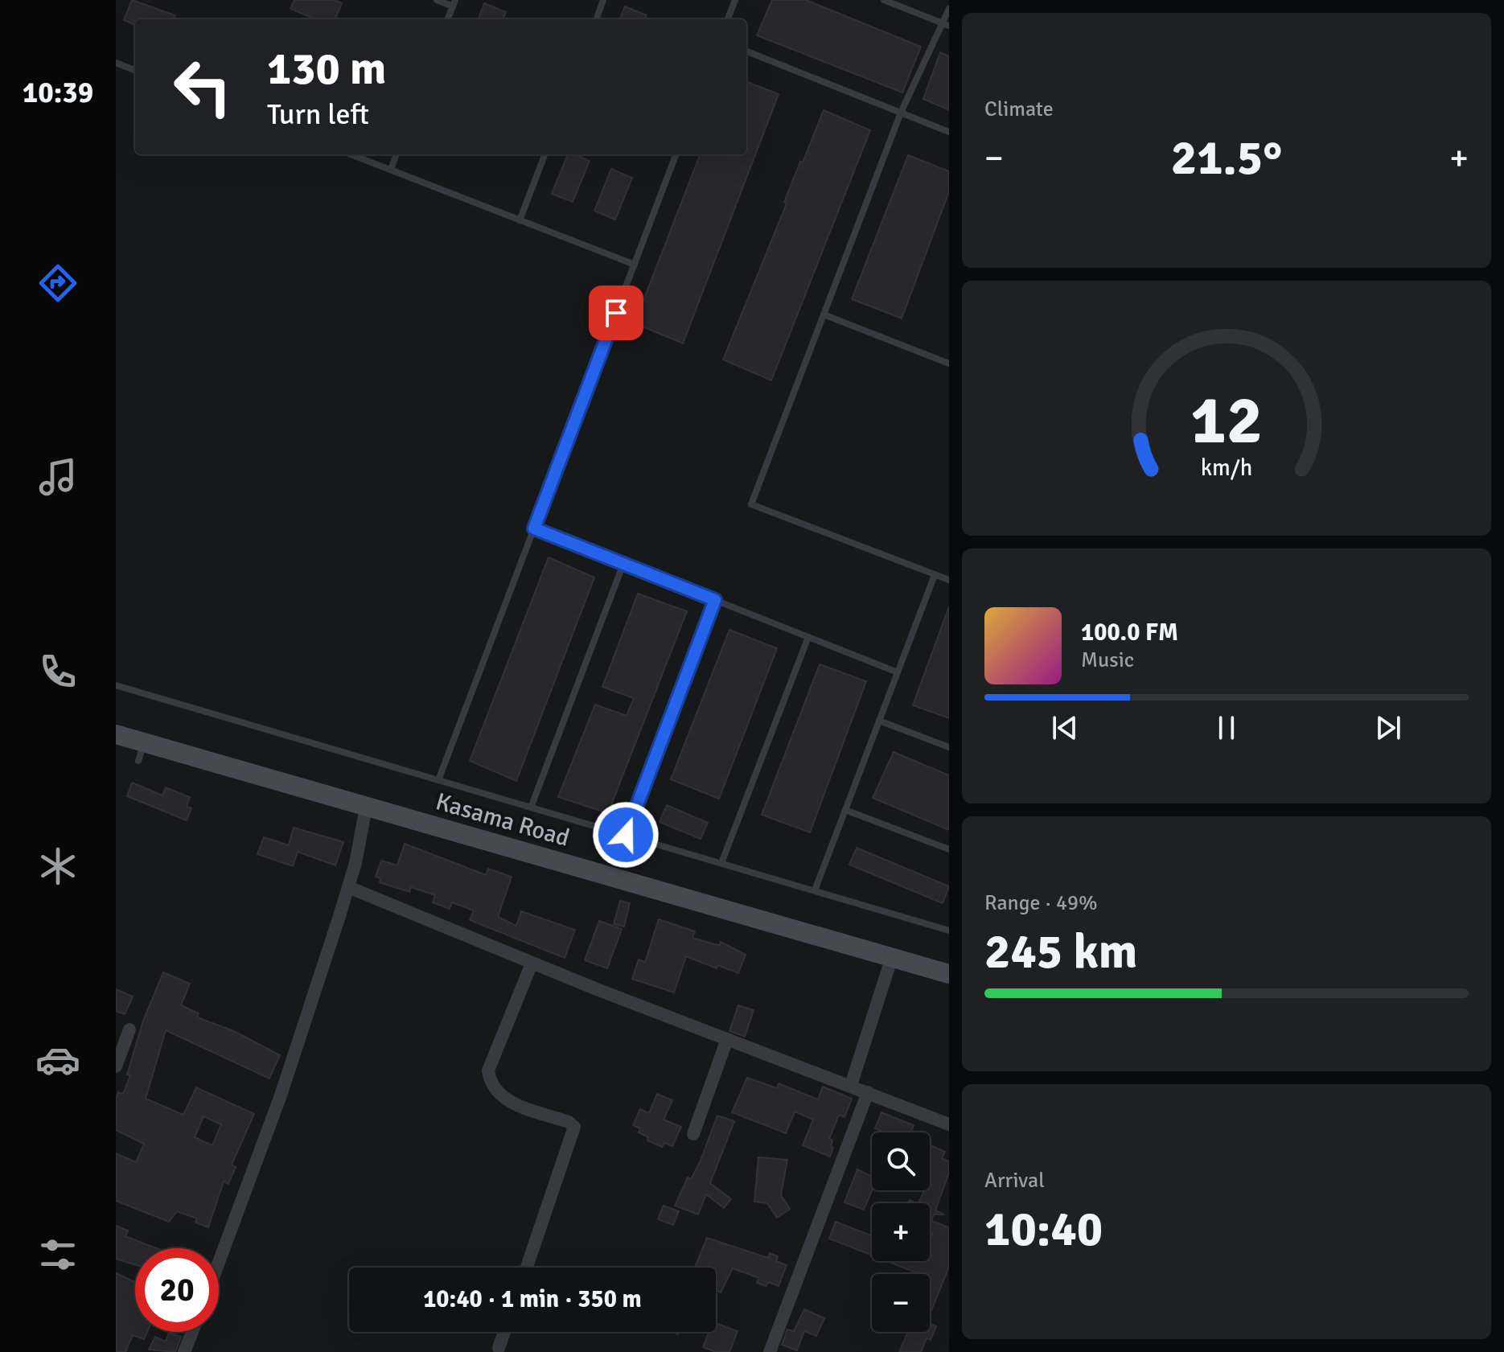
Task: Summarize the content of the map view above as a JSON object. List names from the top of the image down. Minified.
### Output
{"streets":{"street":["Kasama Road"]},"page":{"tabs":"10:39","tile":["Climate",["Range · 49%","245 km"],["Arrival","10:40"]],"turn":["130 m","Turn left"],"heat":["−","21.5°","+"],"song":["100.0 FM","Music"],"map_buttons":["+","−"],"limit":"20","trip":"10:40 · 1 min · 350 m","gauge":["12","km/h"]}}
